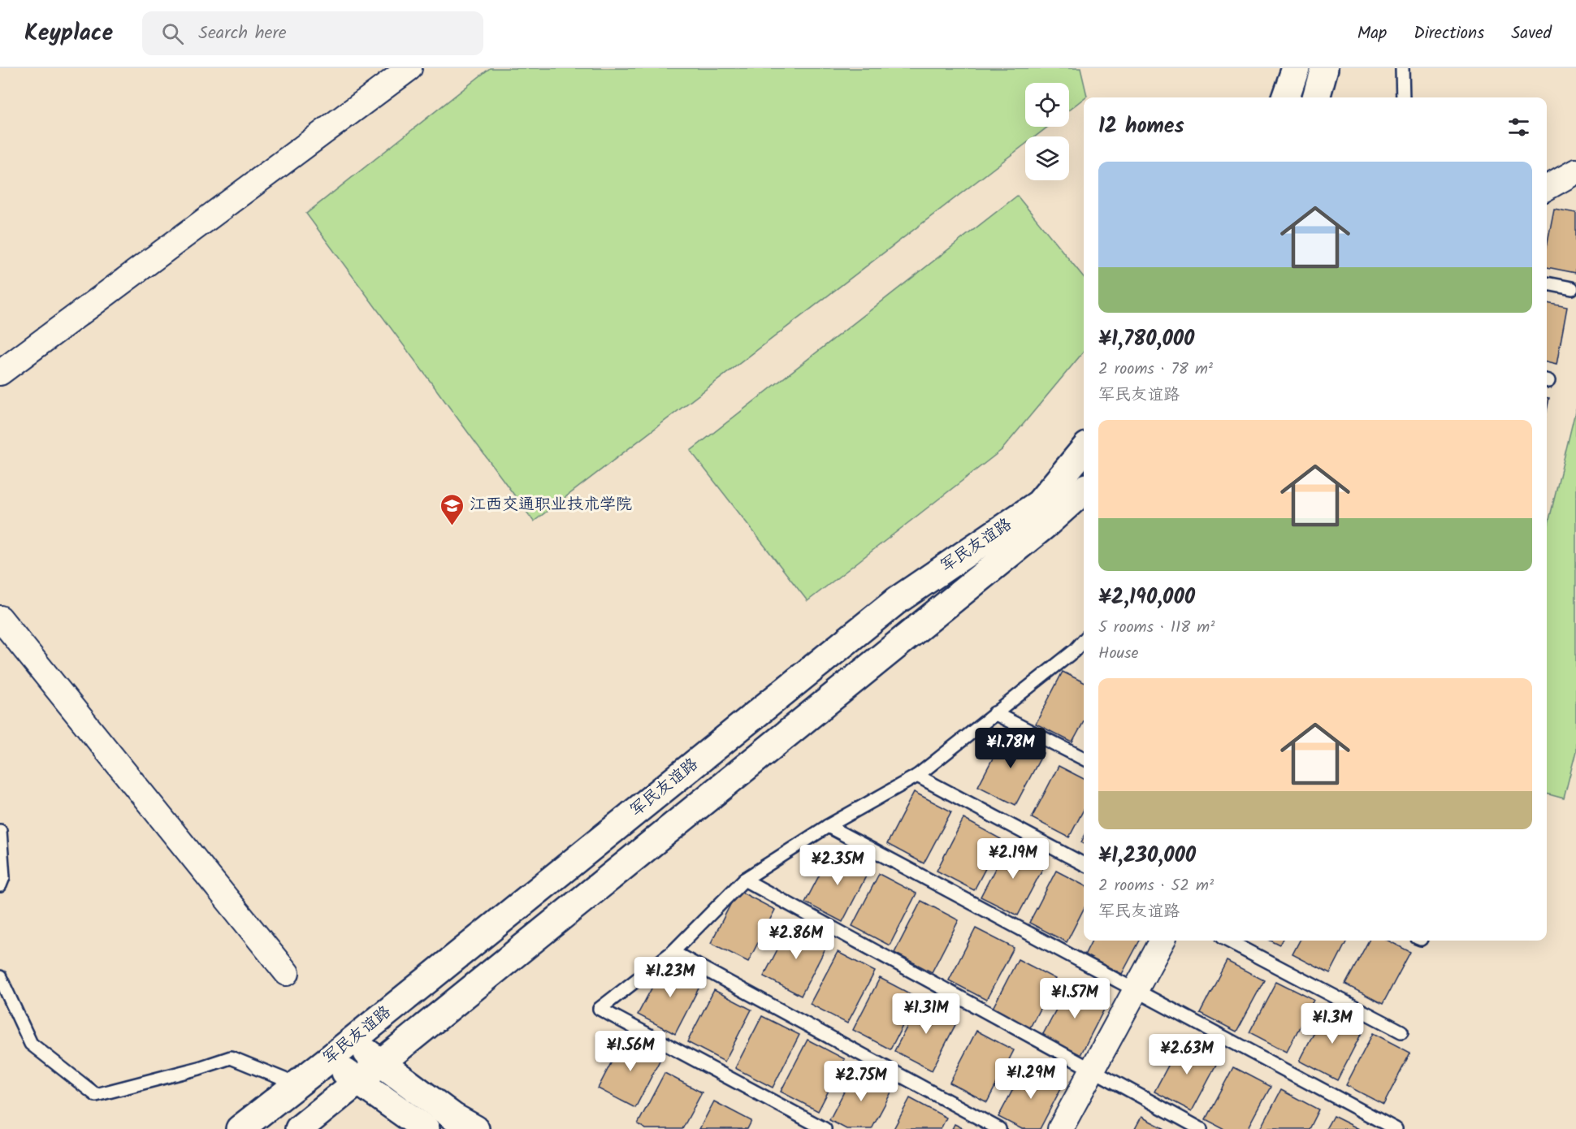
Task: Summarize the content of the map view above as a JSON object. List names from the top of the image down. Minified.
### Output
{"streets":{"street":["军民友谊路"]},"places":{"school or university":["江西交通职业技术学院"]},"page":{"header":"Keyplace","search":"Search here","nav":["Map","Directions","Saved"],"heading":"12 homes","list":[{"name":"¥1,780,000","note":"2 rooms · 78 m² · 军民友谊路"},{"name":"¥2,190,000","note":"5 rooms · 118 m² · House"},{"name":"¥1,230,000","note":"2 rooms · 52 m² · 军民友谊路"}],"price":["¥1.78M","¥2.19M","¥2.35M","¥2.86M","¥1.23M","¥1.57M","¥1.31M","¥1.3M","¥1.56M","¥2.63M","¥1.29M","¥2.75M"]}}
